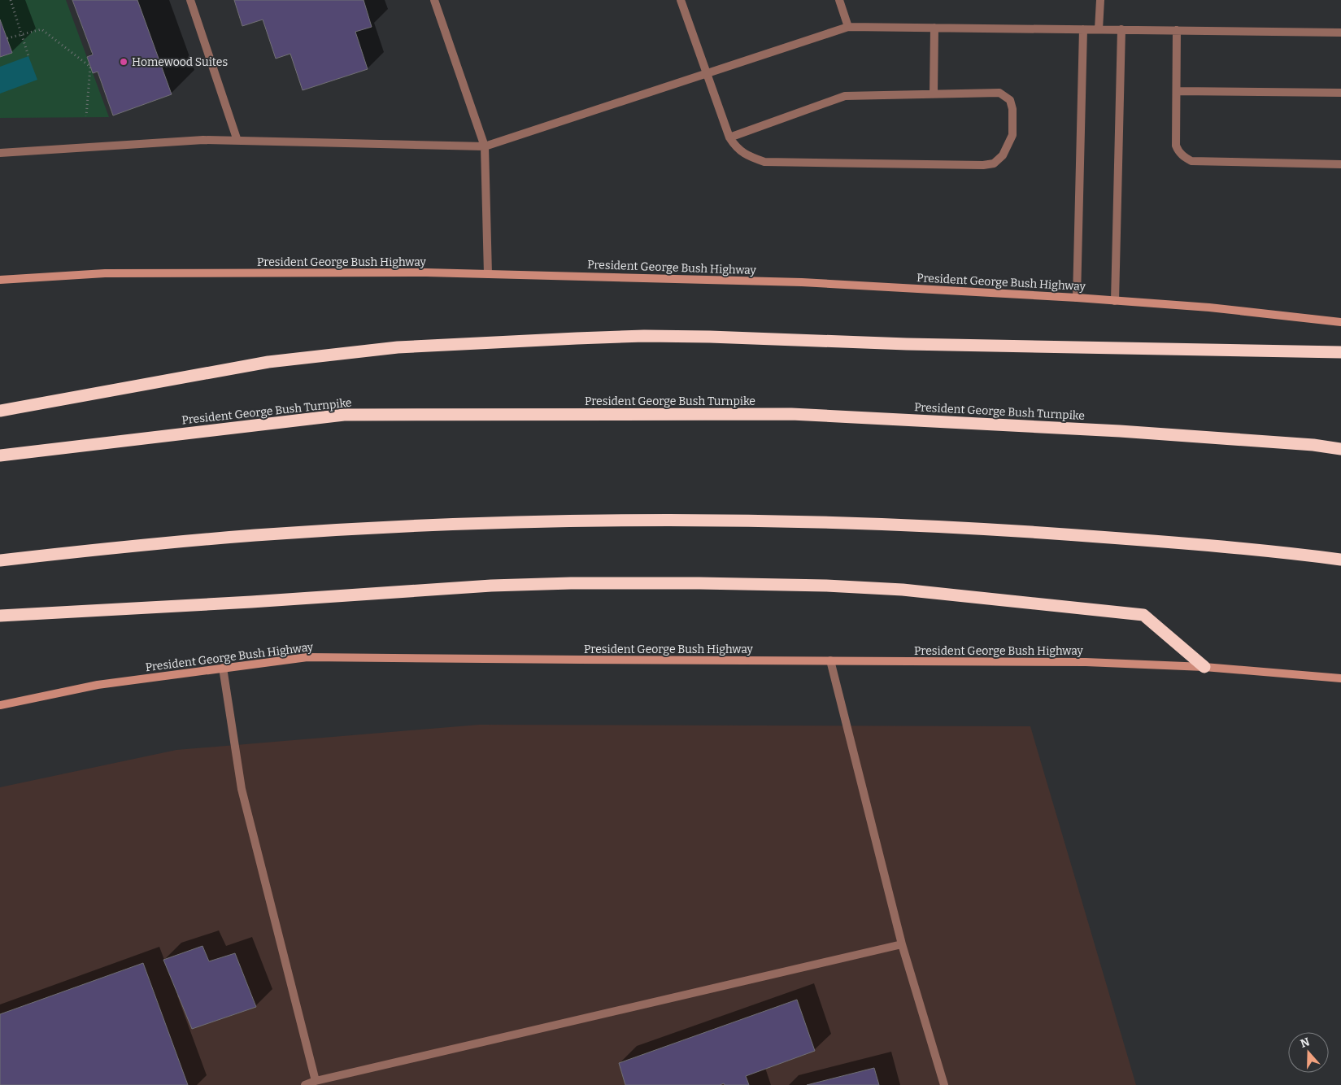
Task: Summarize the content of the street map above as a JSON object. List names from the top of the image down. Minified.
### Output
{"streets":{"highway":["President George Bush Turnpike"],"main road":["President George Bush Highway"]},"places":["Homewood Suites"],"north":"top"}
